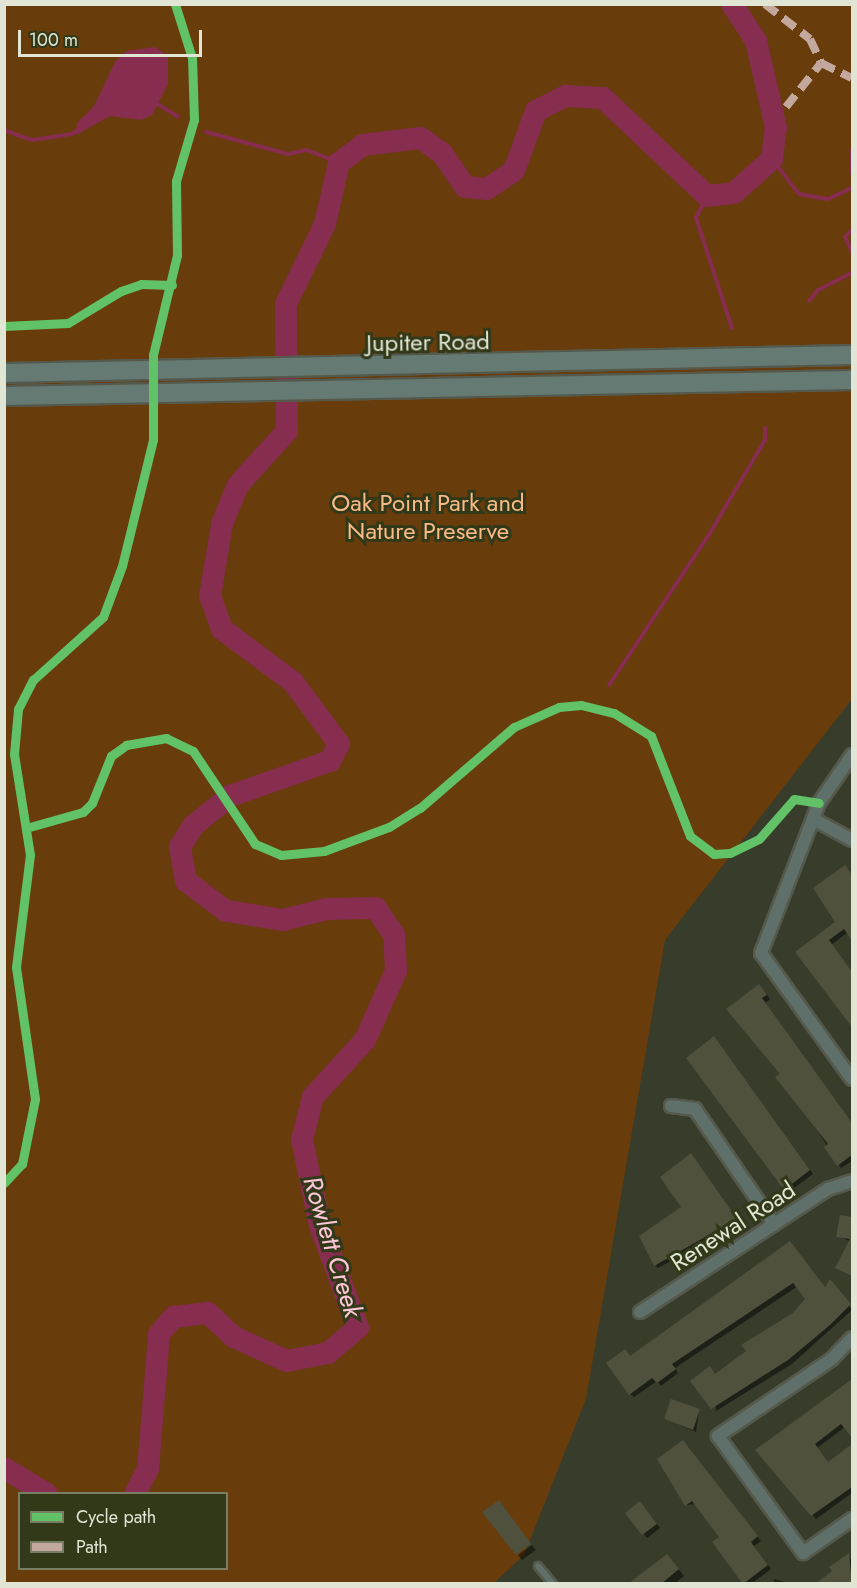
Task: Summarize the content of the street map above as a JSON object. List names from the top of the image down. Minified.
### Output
{"streets":{"main road":["Jupiter Road"],"street":["Renewal Road"]},"water":["Rowlett Creek"],"parks":["Oak Point Park and Nature Preserve"],"legend":["Cycle path","Path"],"scale_bar":"100 m"}
